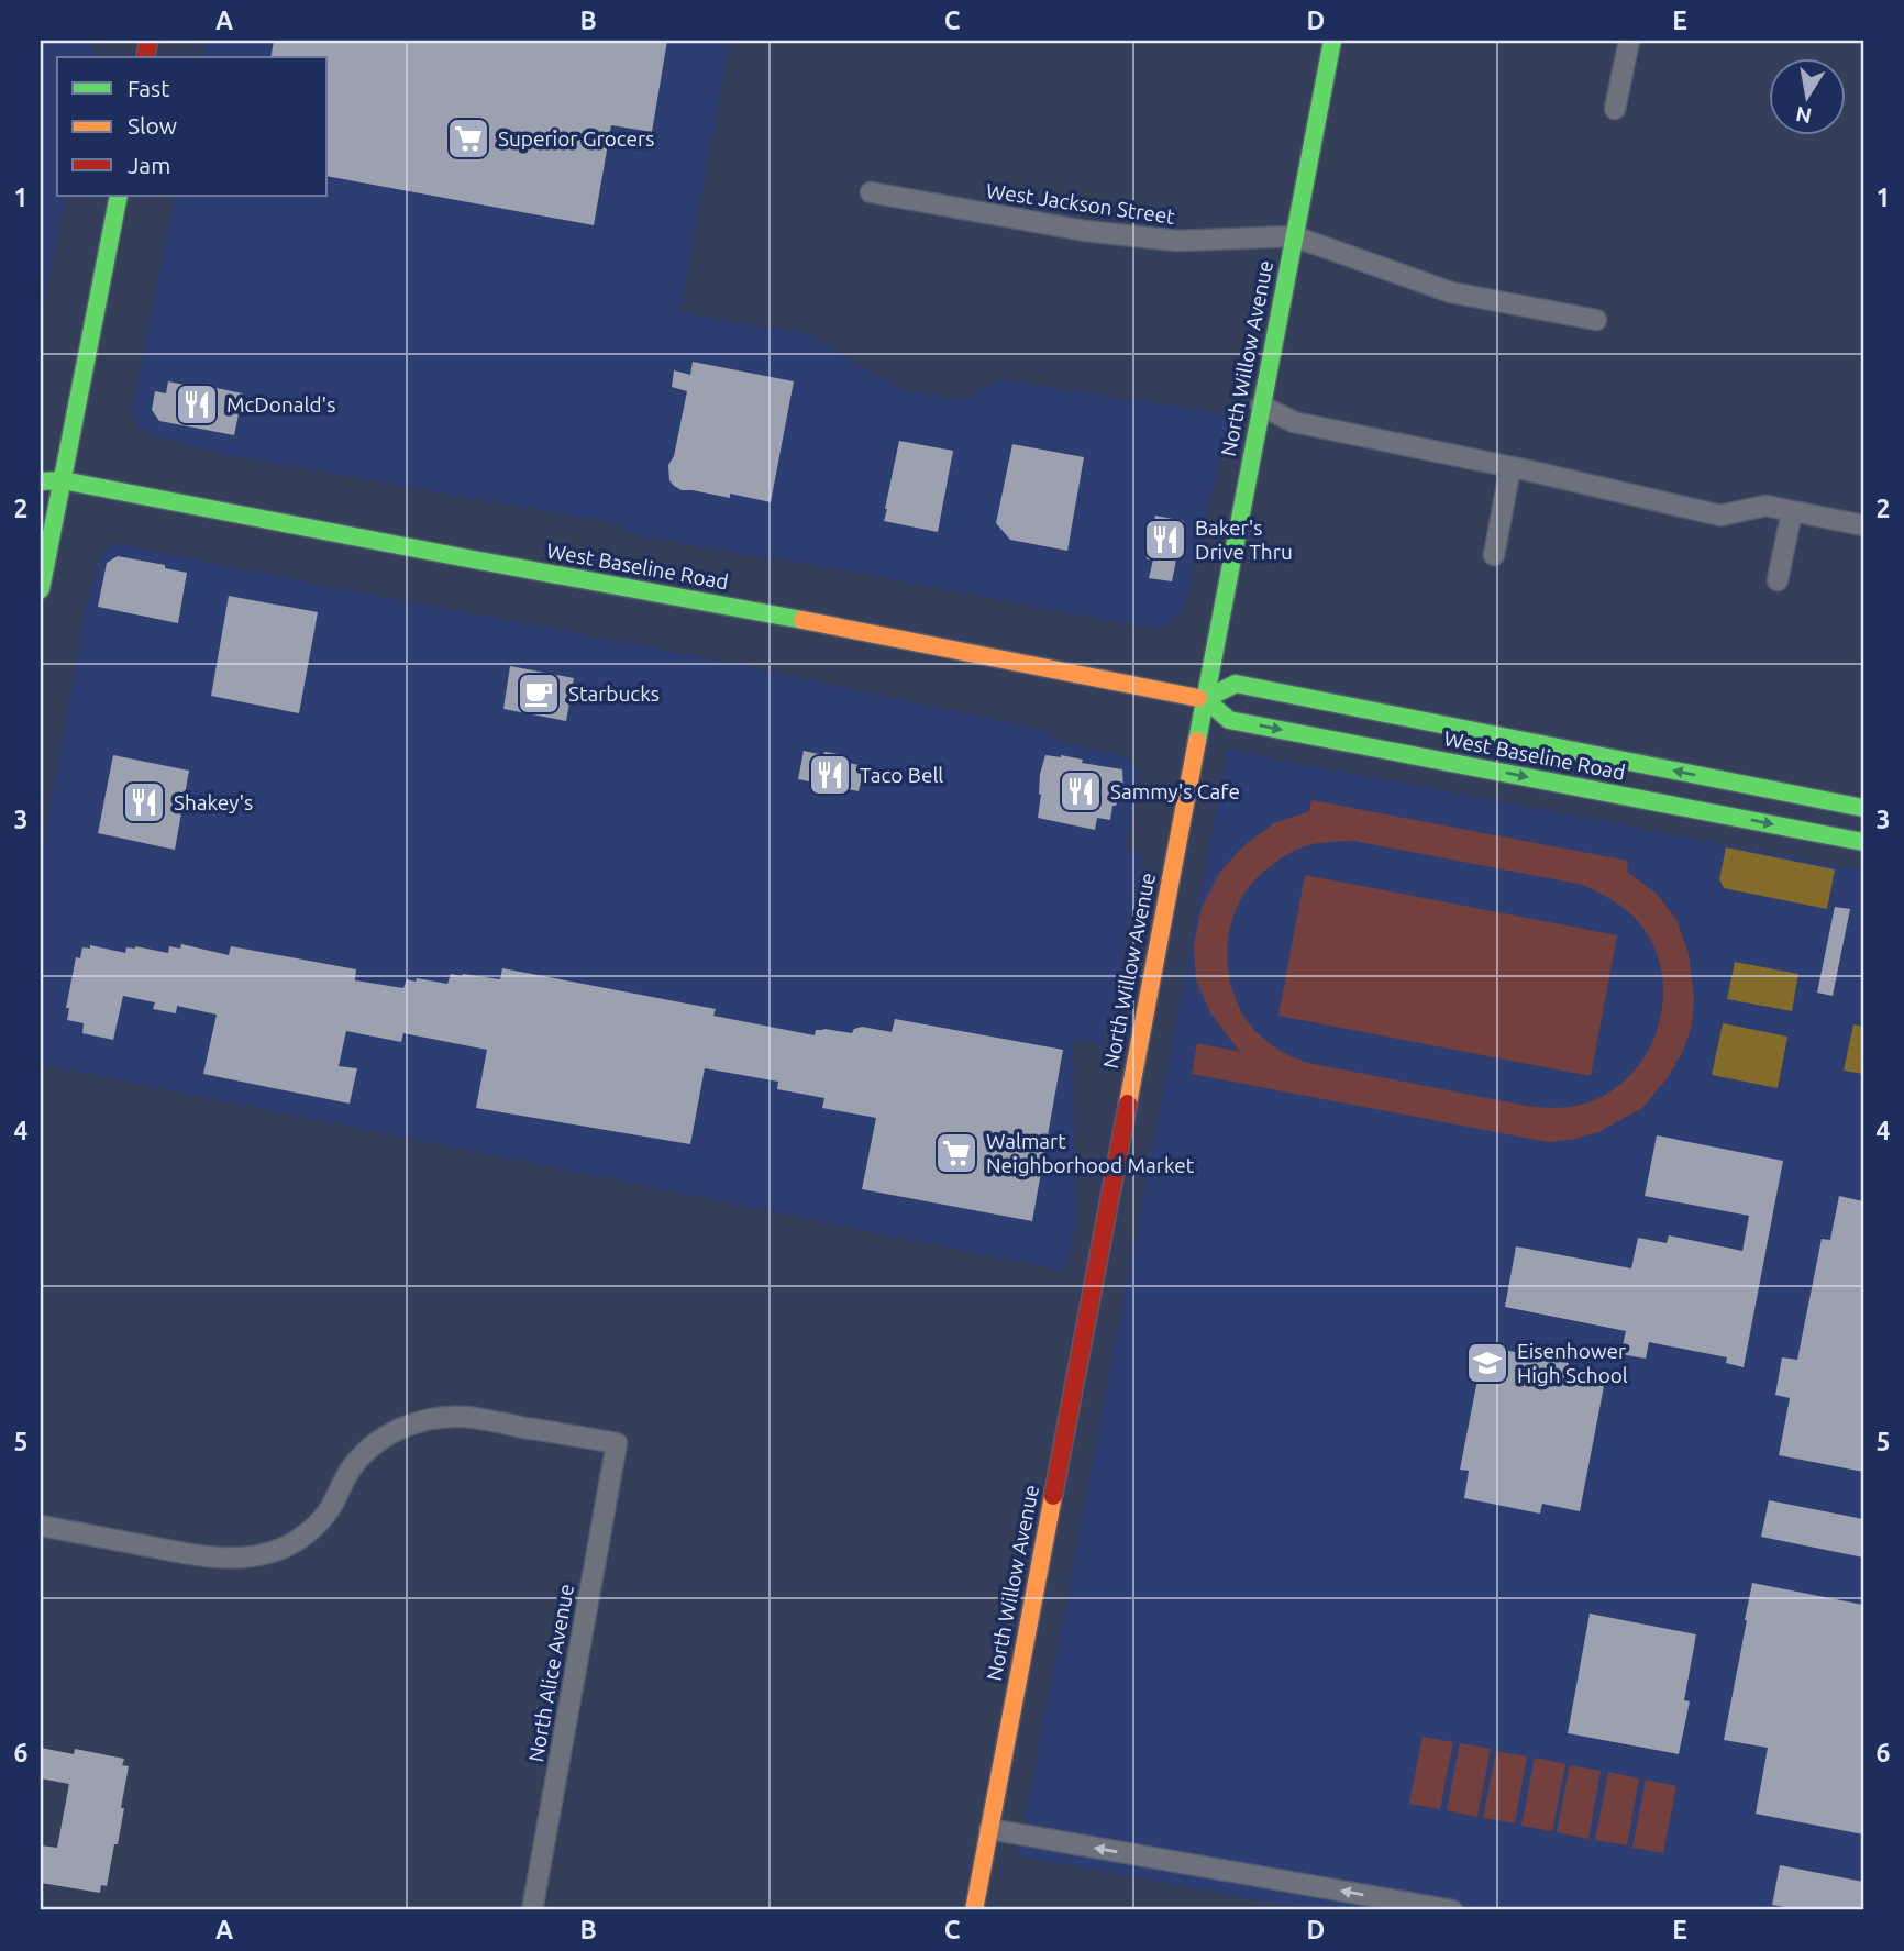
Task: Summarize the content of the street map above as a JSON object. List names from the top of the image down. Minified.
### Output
{"streets":{"main road":["North Willow Avenue","West Baseline Road"],"street":["West Jackson Street","North Alice Avenue"]},"crossings":[["West Jackson Street","North Willow Avenue"],["North Willow Avenue","West Baseline Road"]],"places":{"supermarket":["Superior Grocers","Walmart Neighborhood Market"],"restaurant":["McDonald's","Baker's Drive Thru","Taco Bell","Sammy's Cafe","Shakey's"],"cafe":["Starbucks"],"school or university":["Eisenhower High School"]},"legend":["Fast","Slow","Jam"],"north":"bottom","grid":{"columns":["A","B","C","D","E"],"rows":["1","2","3","4","5","6"]}}
